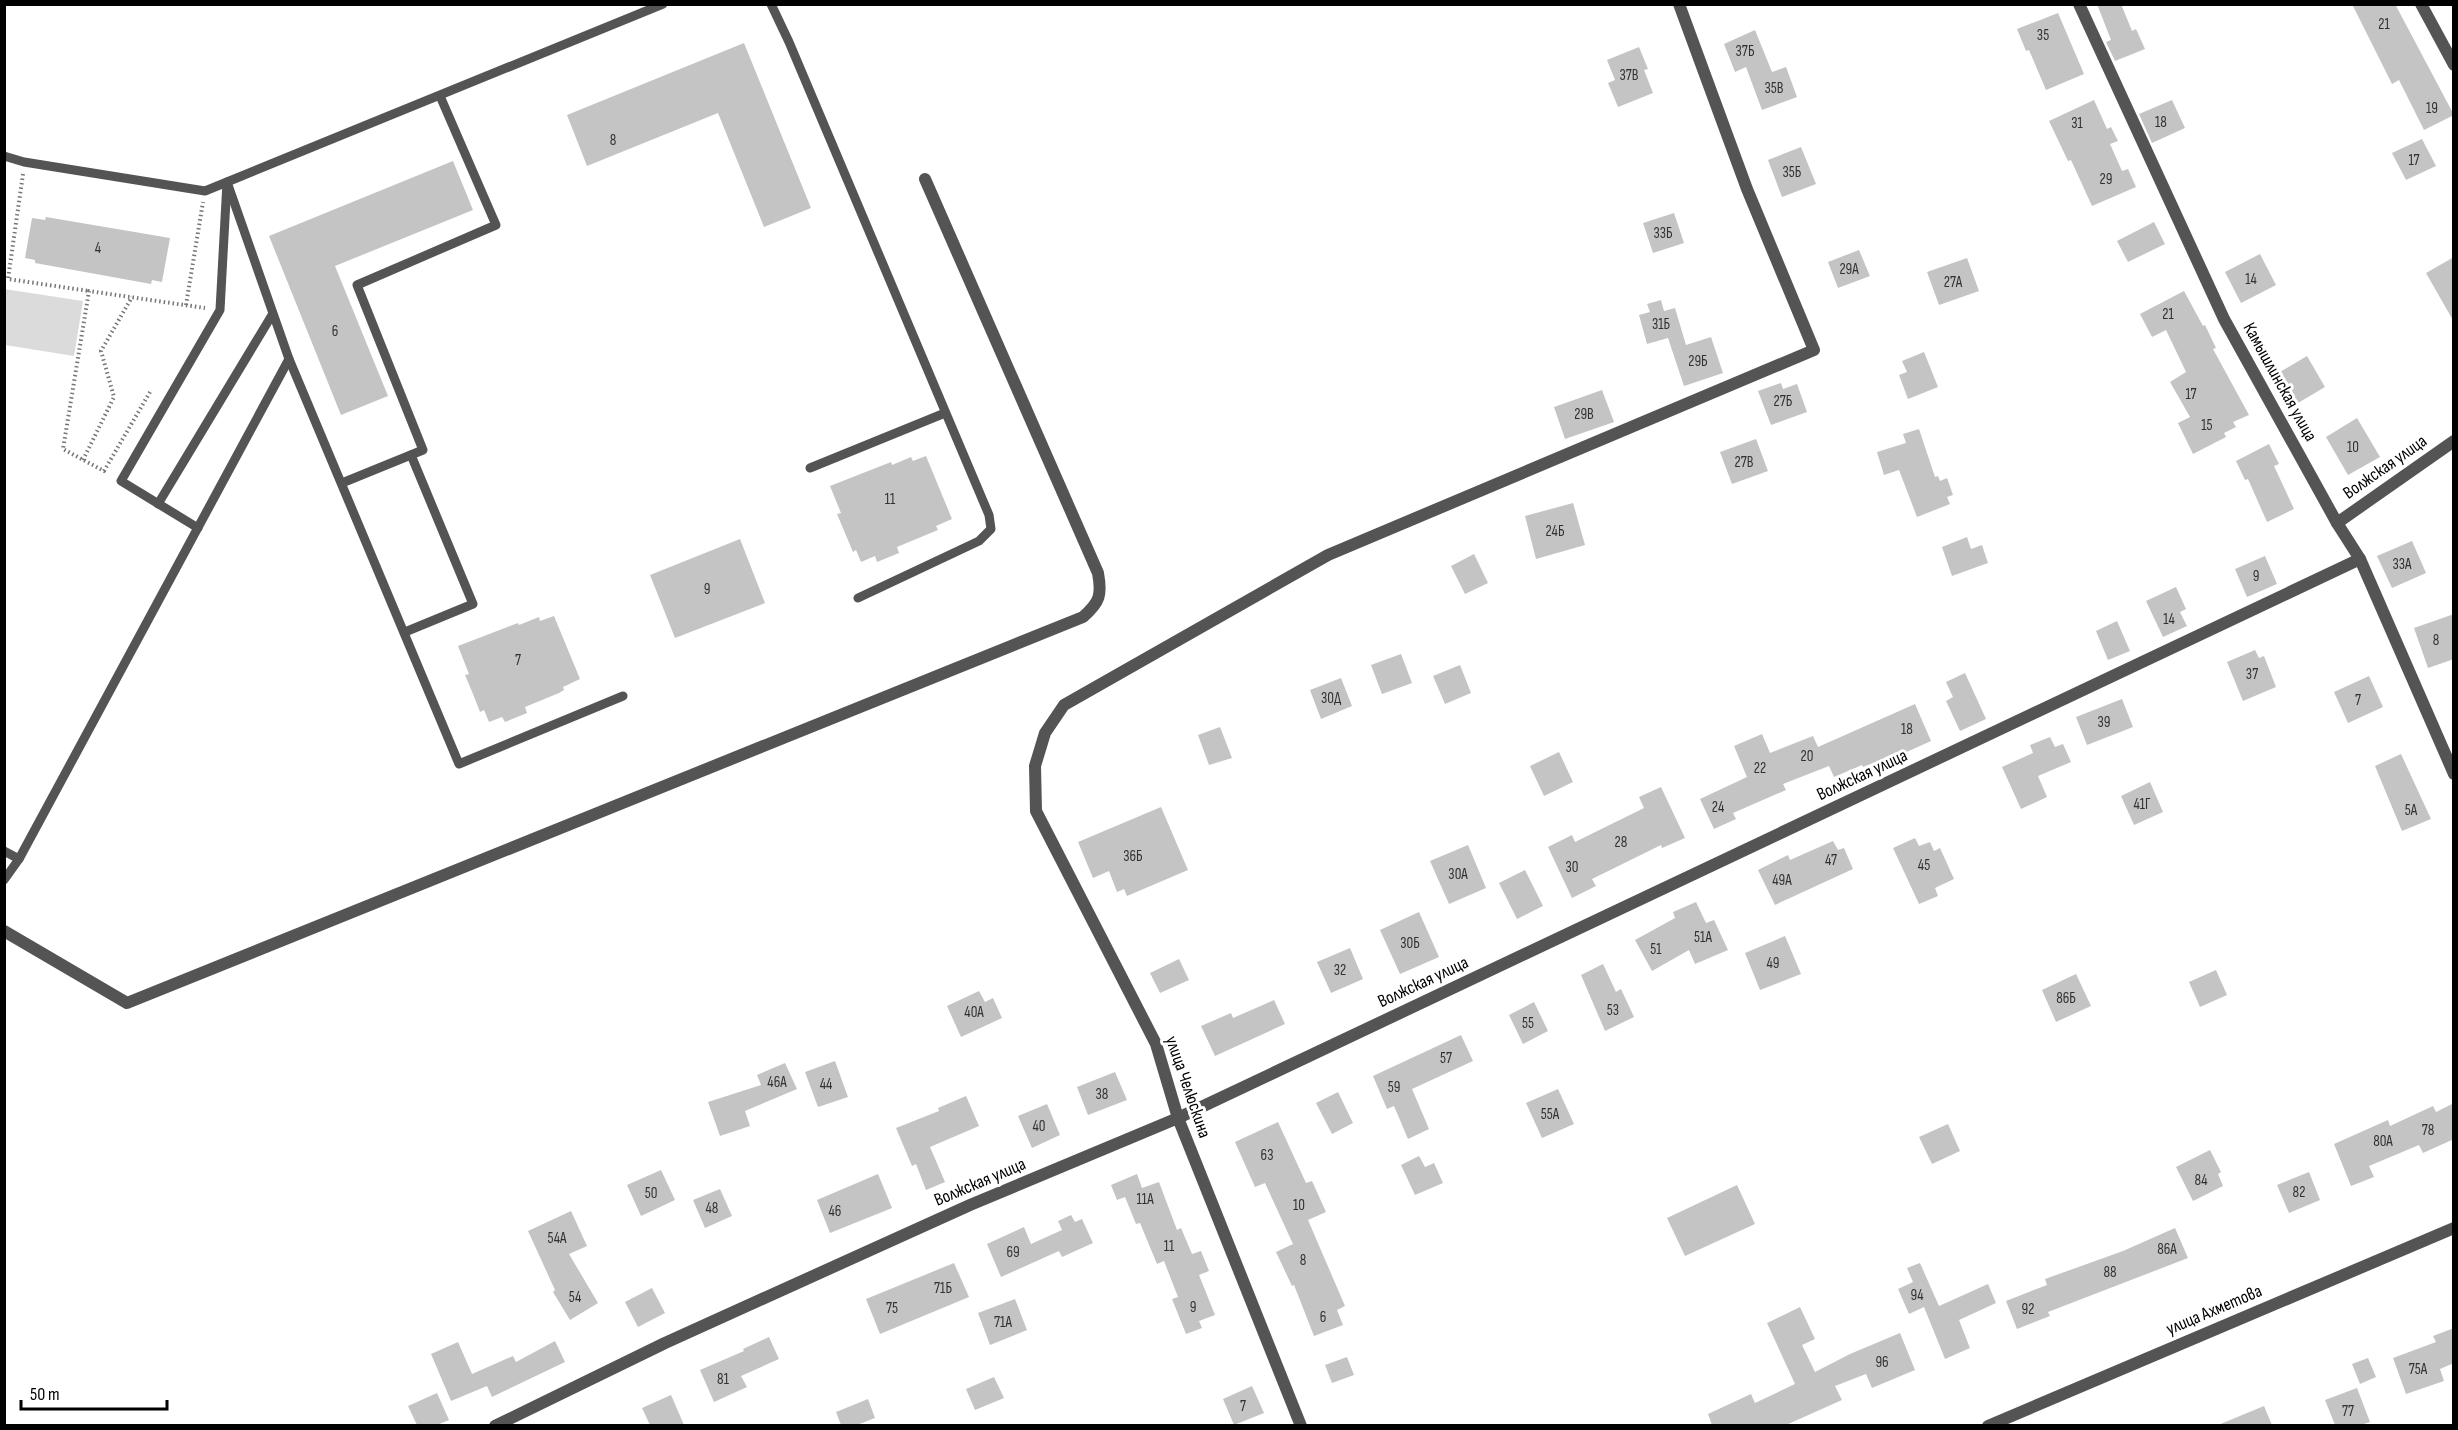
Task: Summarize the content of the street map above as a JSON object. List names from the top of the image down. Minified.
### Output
{"streets":{"street":["Камышлинская улица","Волжская улица","улица Челюскина","улица Ахметова"]},"crossings":[["Камышлинская улица","Волжская улица"],["Волжская улица","улица Челюскина"]],"house_numbers":["21","35","37Б","37В","35В","19","18","31","8","17","35Б","29","33Б","4","29А","14","27А","21","31Б","6","29Б","17","27Б","29В","15","10","27В","11","24Б","33А","9","9","14","8","7","37","30Д","7","39","18","20","22","41Г","24","5А","28","36Б","47","45","30","30А","49А","51А","30Б","51","49","32","86Б","53","40А","55","57","46А","44","59","38","55А","40","78","80А","63","84","82","50","11А","10","48","46","54А","11","86А","69","8","88","71Б","94","54","9","75","92","6","71А","96","75А","81","7","77"],"scale_bar":"50 m"}
